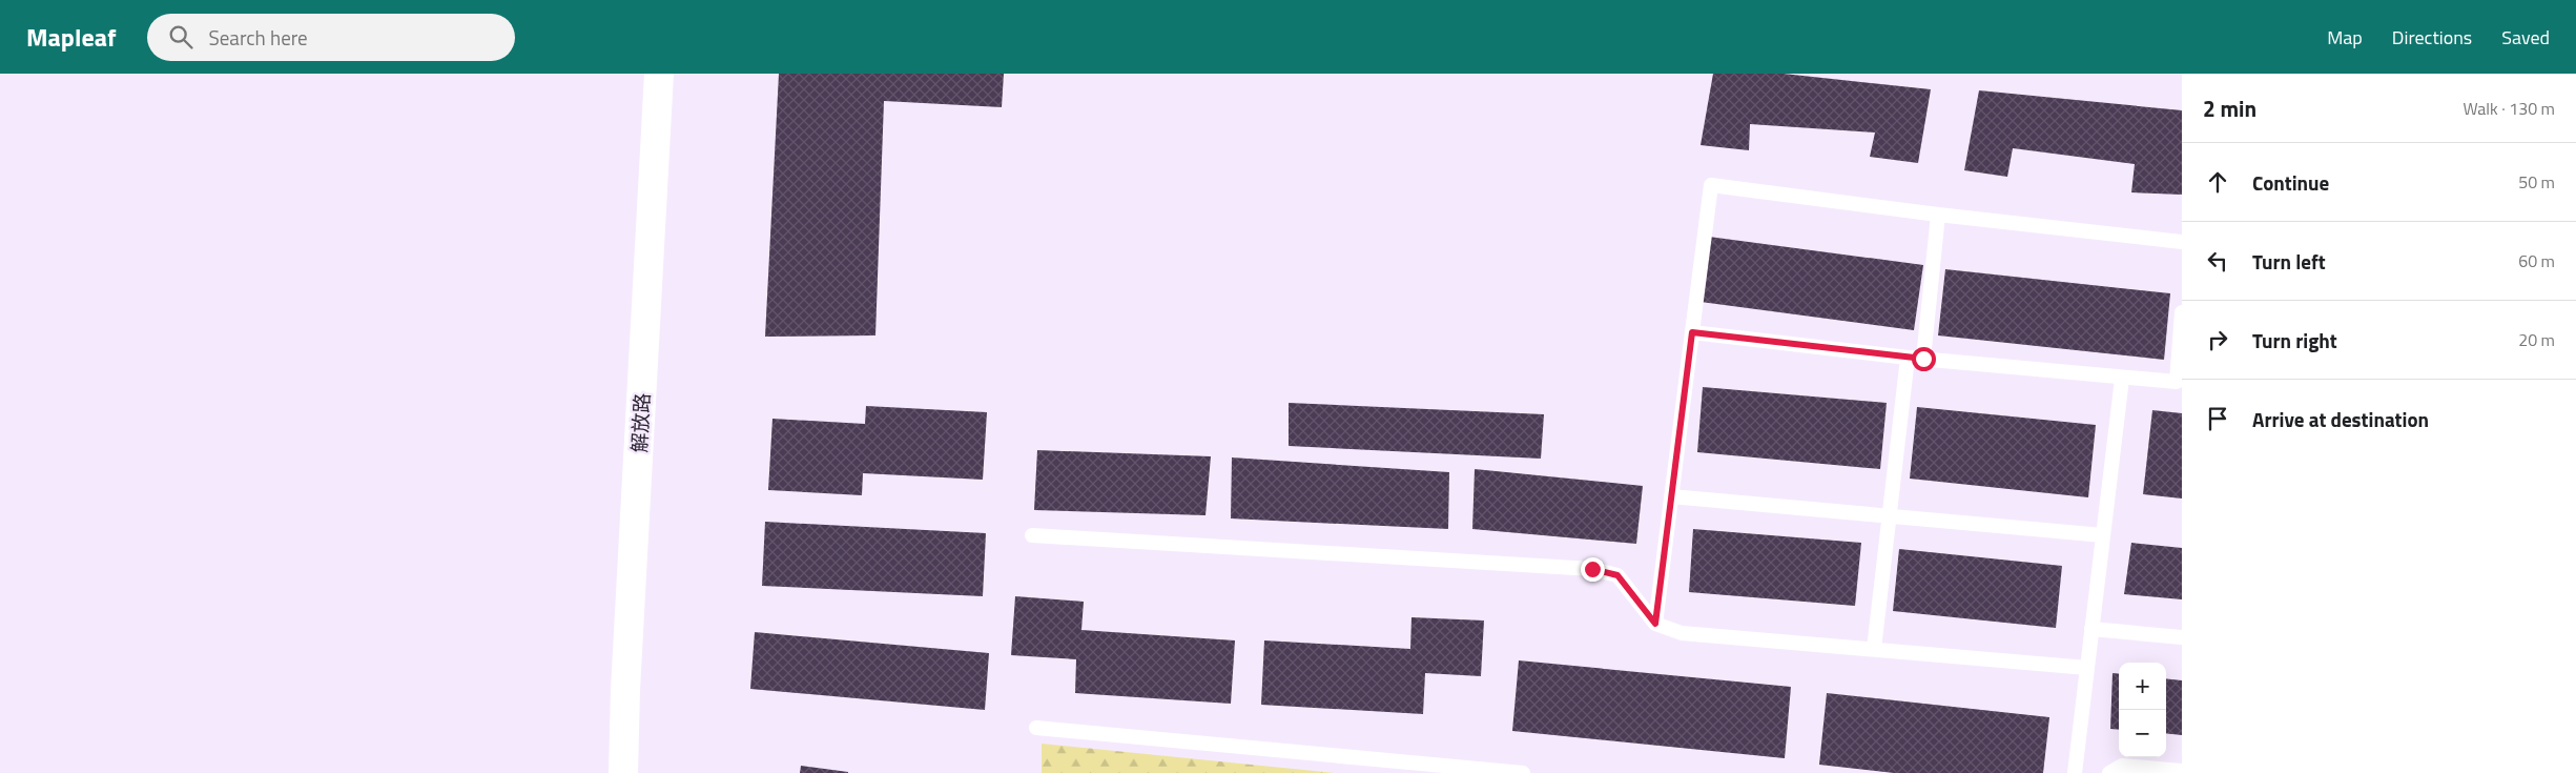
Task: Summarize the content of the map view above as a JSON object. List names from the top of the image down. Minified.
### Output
{"streets":{"street":["解放路"]},"page":{"header":"Mapleaf","search":"Search here","nav":["Map","Directions","Saved"],"heading":["2 min","Walk · 130 m"],"list":[["Continue","50 m"],["Turn left","60 m"],["Turn right","20 m"],"Arrive at destination"],"map_buttons":["+","−"]}}
